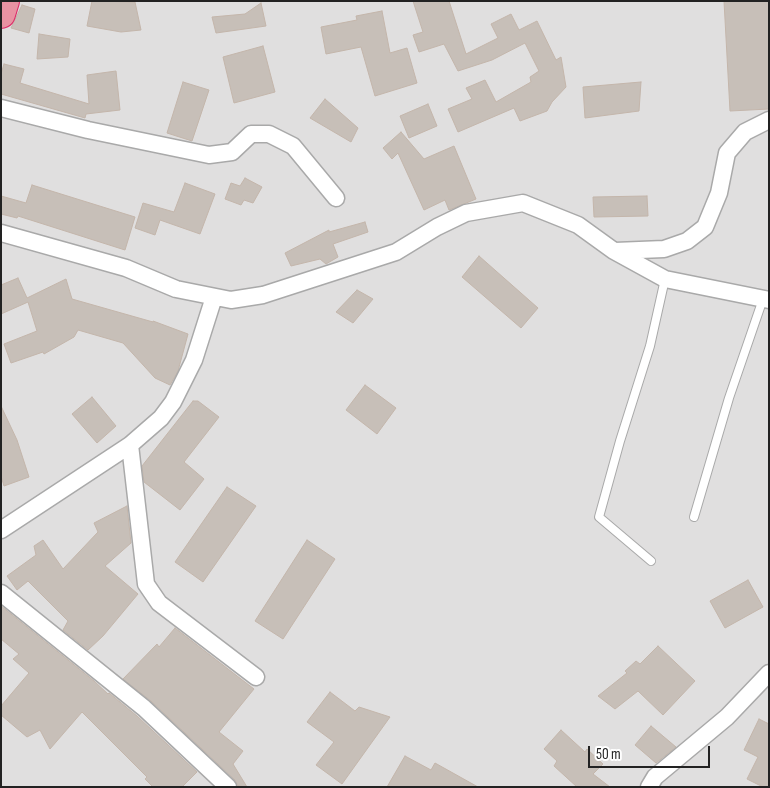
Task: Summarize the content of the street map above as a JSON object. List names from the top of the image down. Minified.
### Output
{"scale_bar":"50 m"}
